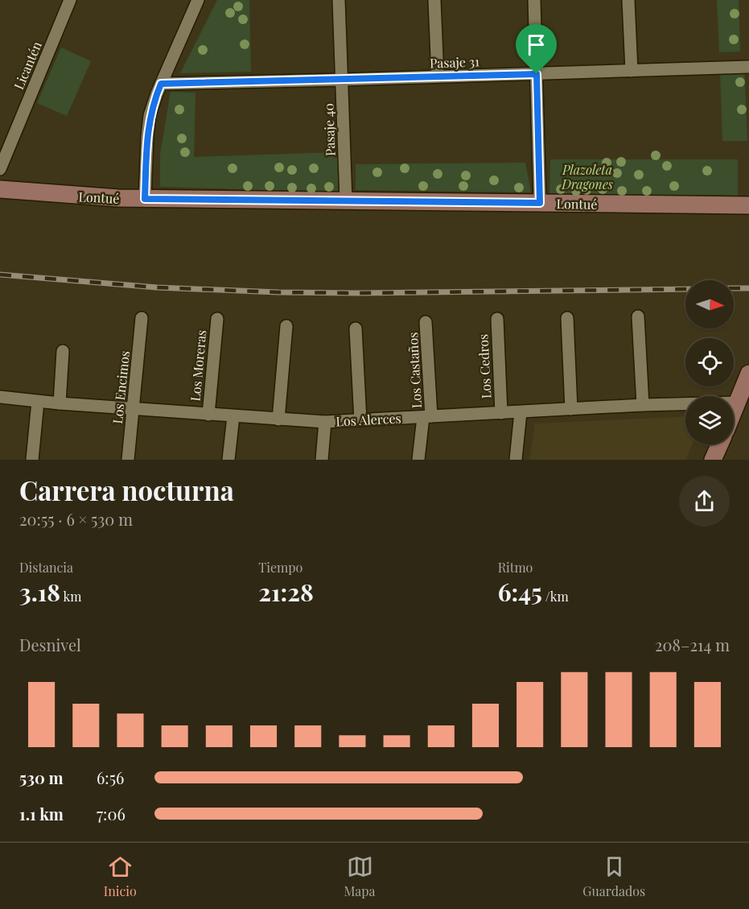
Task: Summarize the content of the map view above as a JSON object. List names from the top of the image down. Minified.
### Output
{"streets":{"street":["Pasaje 31","Licantén","Pasaje 40","Lontué","Los Moreras","Los Cedros","Los Castaños","Los Encimos","Los Alerces"]},"crossings":[["Pasaje 31","Pasaje 40"],["Pasaje 40","Lontué"],["Los Moreras","Los Alerces"],["Los Cedros","Los Alerces"],["Los Castaños","Los Alerces"],["Los Encimos","Los Alerces"]],"parks":["Plazoleta Dragones"],"north":"right","page":{"heading":["Carrera nocturna","20:55 · 6 × 530 m"],"stats":[["Distancia","3.18 km"],["Tiempo","21:28"],["Ritmo","6:45 /km"]],"chart":["Desnivel","208–214 m"],"list":[{"name":"530 m","note":"6:56"},{"name":"1.1 km","note":"7:06"}],"tabs":["Inicio","Mapa","Guardados"]}}
